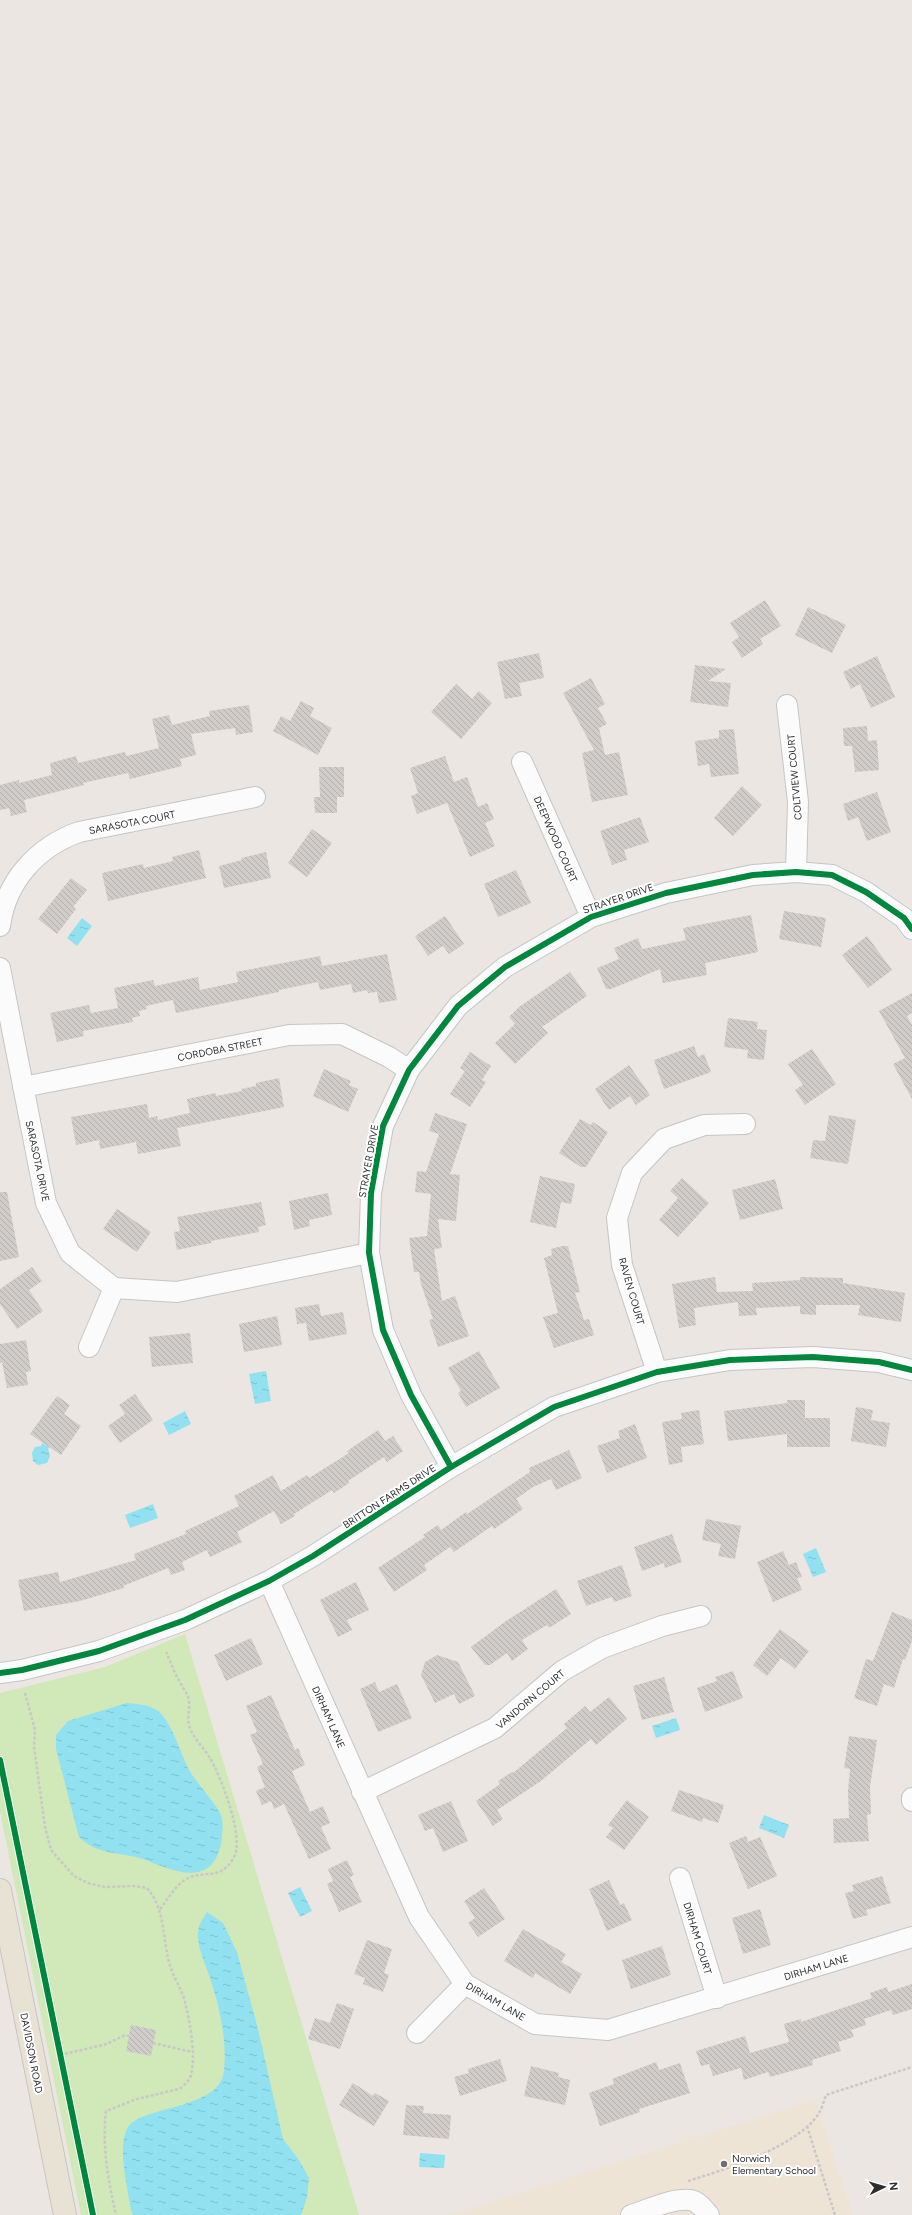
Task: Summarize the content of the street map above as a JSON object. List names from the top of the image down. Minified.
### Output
{"streets":{"main road":["DAVIDSON ROAD"],"street":["COLTVIEW COURT","SARASOTA COURT","DEEPWOOD COURT","STRAYER DRIVE","CORDOBA STREET","SARASOTA DRIVE","RAVEN COURT","BRITTON FARMS DRIVE","VANDORN COURT","DIRHAM LANE","DIRHAM COURT"]},"crossings":[["COLTVIEW COURT","STRAYER DRIVE"],["DEEPWOOD COURT","STRAYER DRIVE"],["STRAYER DRIVE","CORDOBA STREET"],["STRAYER DRIVE","BRITTON FARMS DRIVE"],["CORDOBA STREET","SARASOTA DRIVE"],["RAVEN COURT","BRITTON FARMS DRIVE"],["BRITTON FARMS DRIVE","DIRHAM LANE"],["VANDORN COURT","DIRHAM LANE"],["DIRHAM LANE","DIRHAM COURT"]],"places":["Norwich Elementary School"],"north":"right"}
